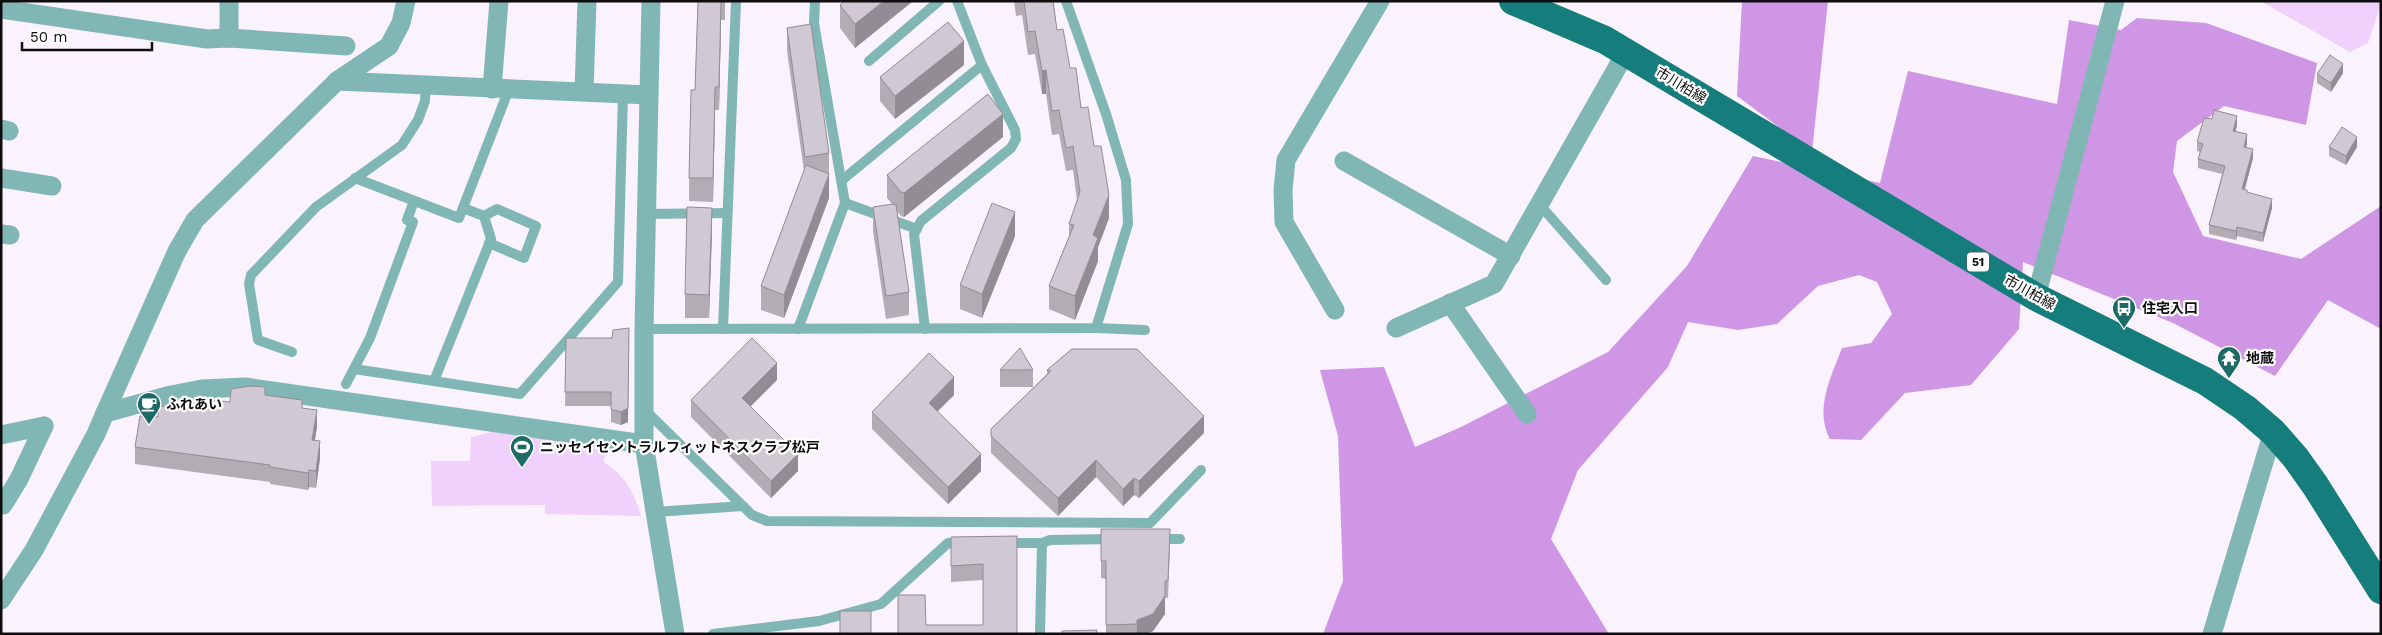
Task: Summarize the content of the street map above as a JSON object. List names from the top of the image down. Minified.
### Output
{"streets":{"main road":["市川柏線","51"]},"places":{"bus stop":["住宅入口"],"temple":["地蔵"],"cafe":["ふれあい"],"sports":["ニッセイセントラルフィットネスクラブ松戸"]},"scale_bar":"50 m"}
